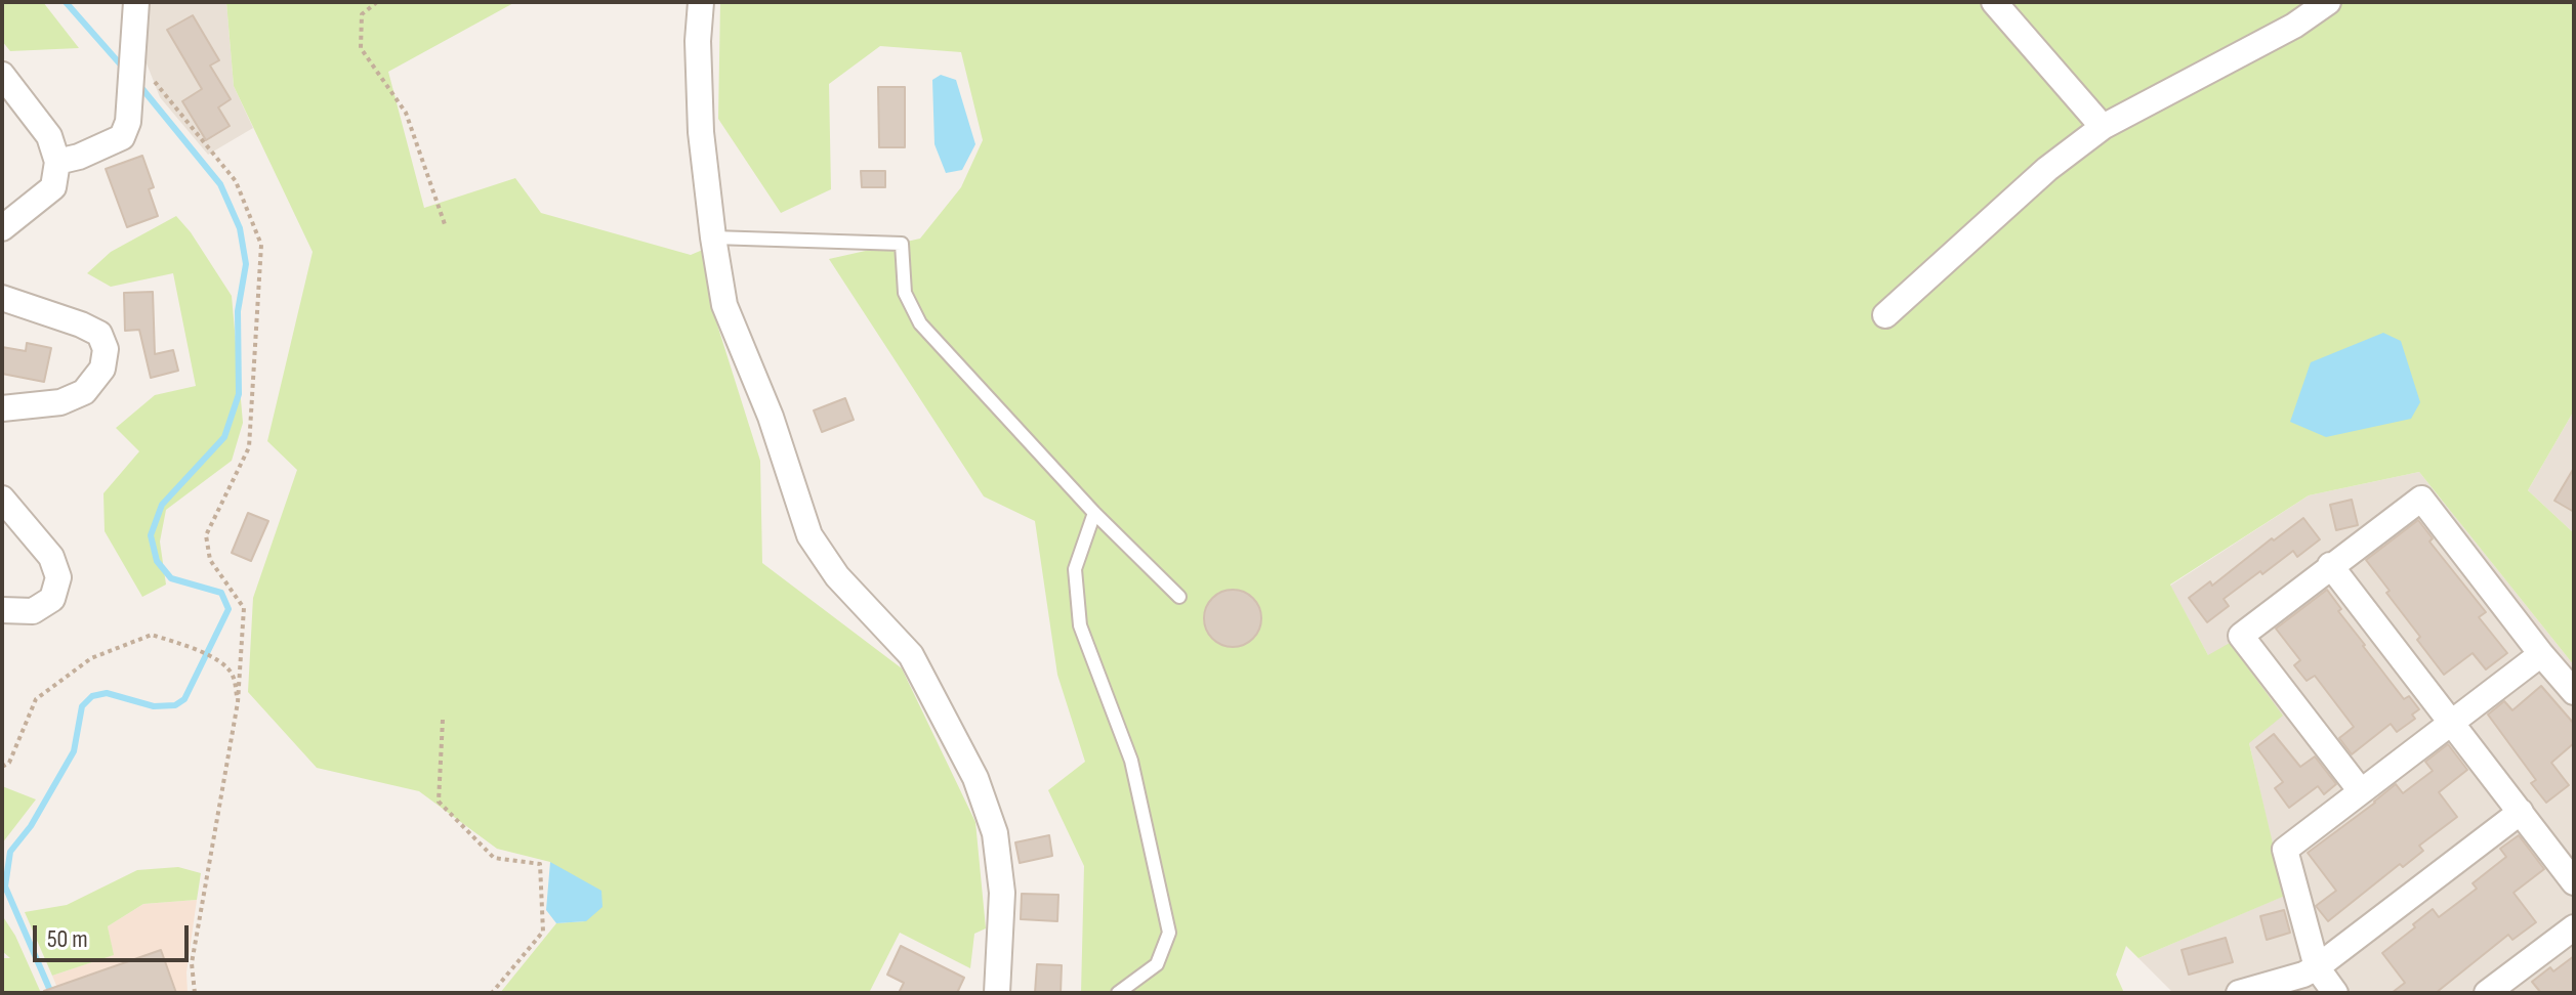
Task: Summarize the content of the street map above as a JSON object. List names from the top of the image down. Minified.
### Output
{"scale_bar":"50 m"}
